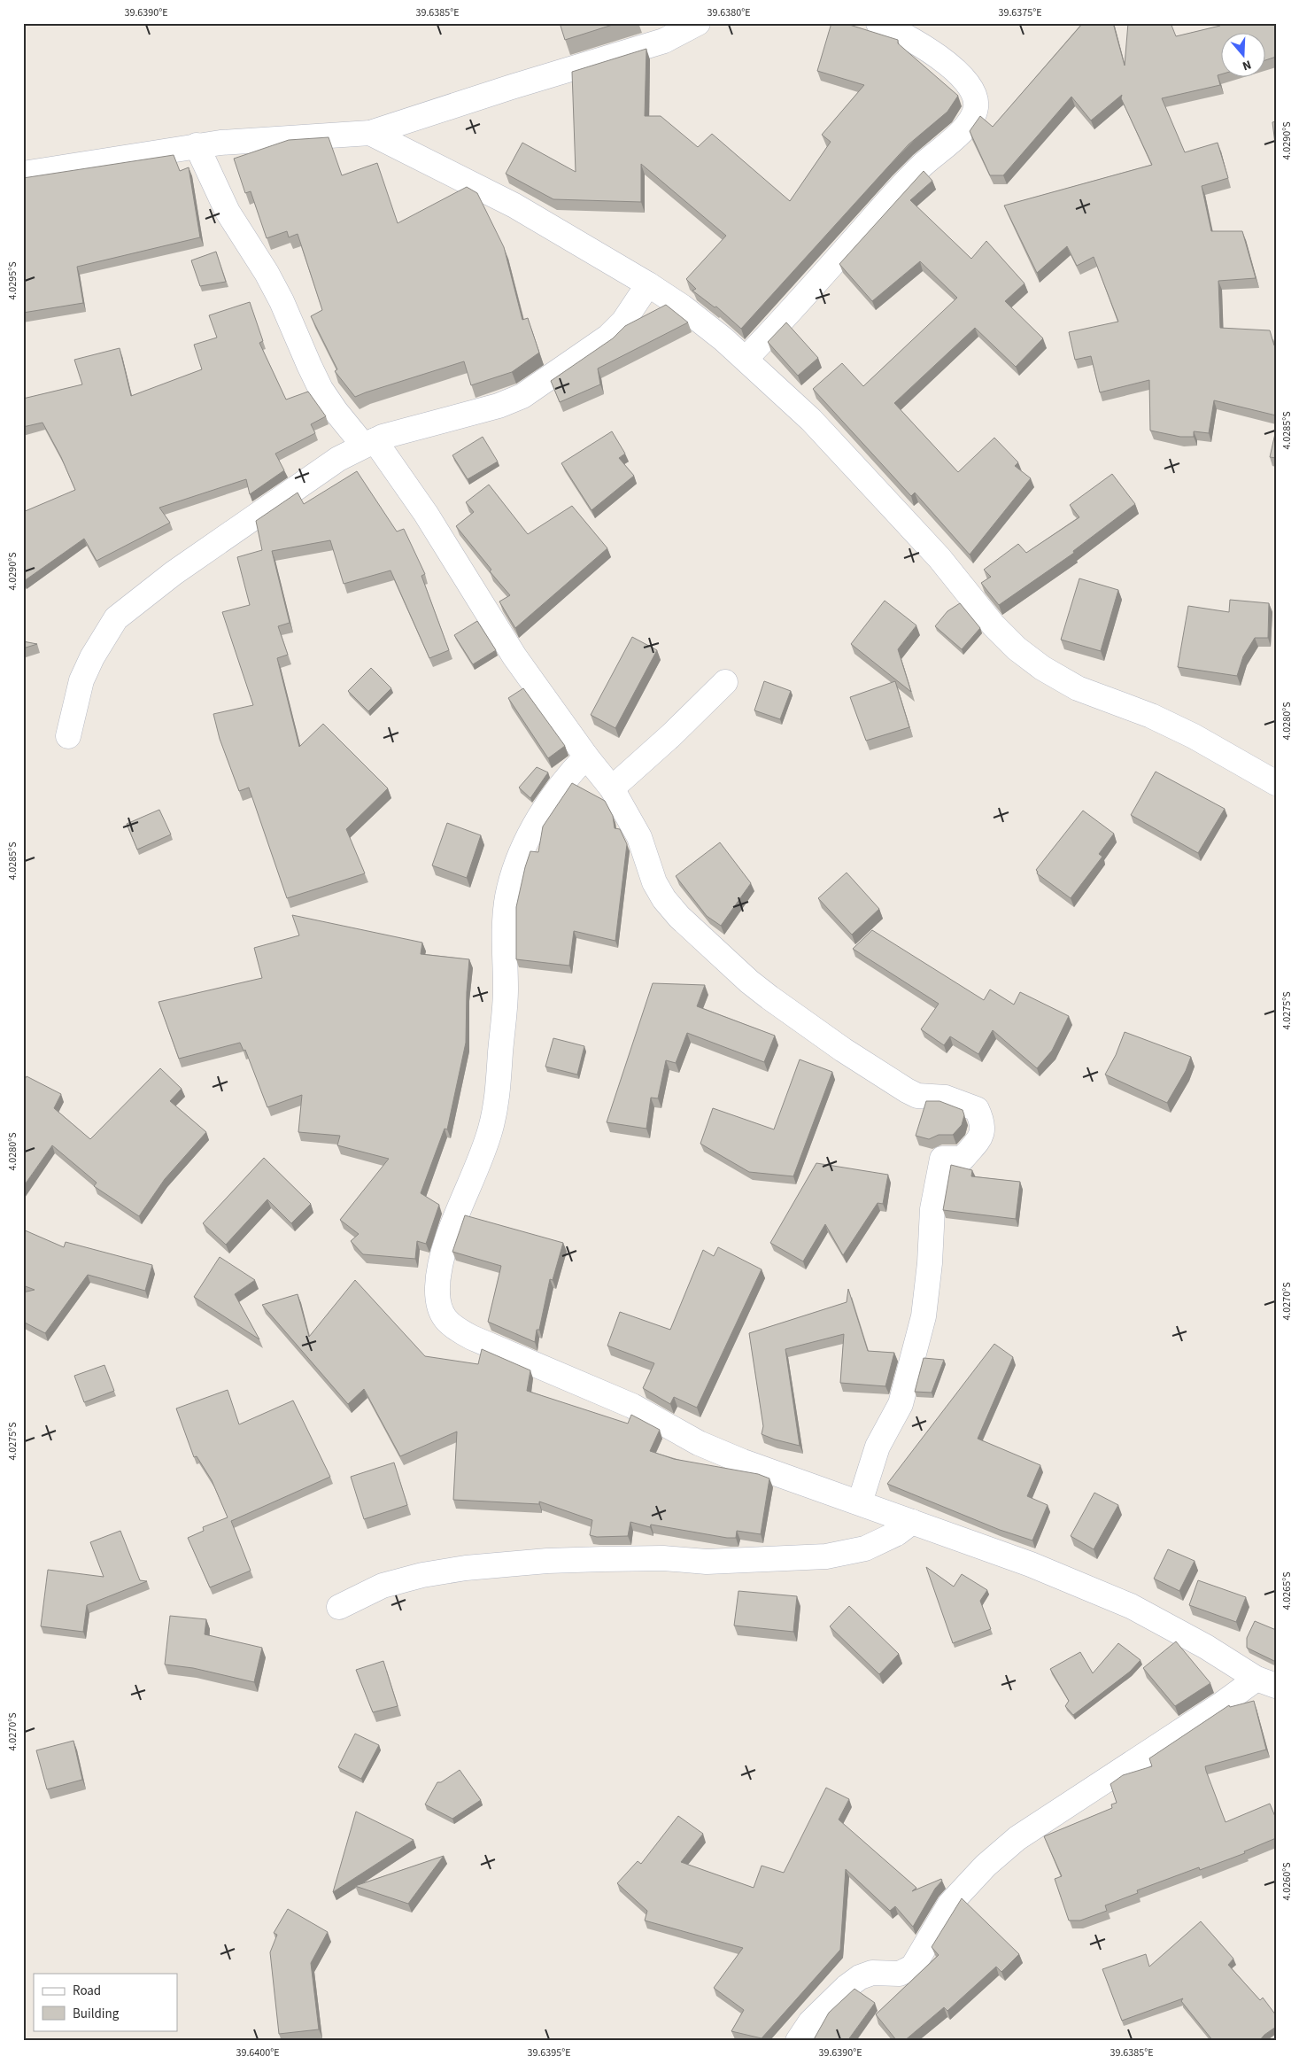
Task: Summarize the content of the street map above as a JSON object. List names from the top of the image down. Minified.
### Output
{"legend":["Road","Building"],"north":"bottom","coordinates":["39.6390°E","39.6385°E","39.6380°E","39.6375°E","4.0290°S","4.0295°S","4.0285°S","4.0280°S","4.0275°S","4.0270°S","4.0265°S","4.0260°S","39.6400°E","39.6395°E"]}
